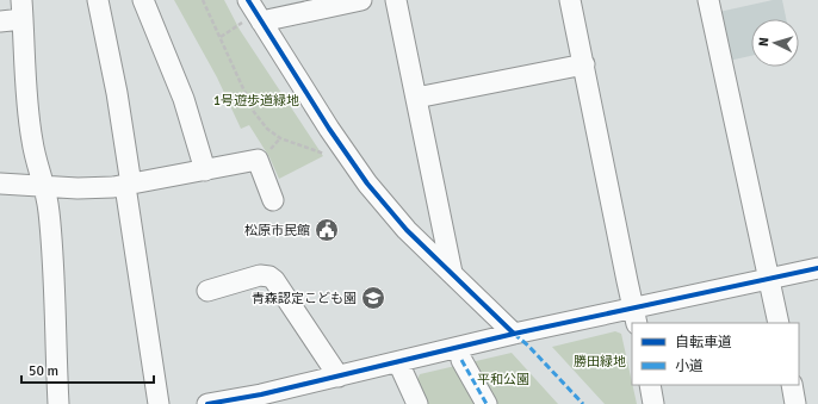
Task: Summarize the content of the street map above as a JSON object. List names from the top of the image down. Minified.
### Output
{"parks":["1号遊歩道緑地","勝田緑地","平和公園"],"places":{"public building":["松原市民館"],"school or university":["青森認定こども園"]},"legend":["自転車道","小道"],"scale_bar":"50 m","north":"left"}
